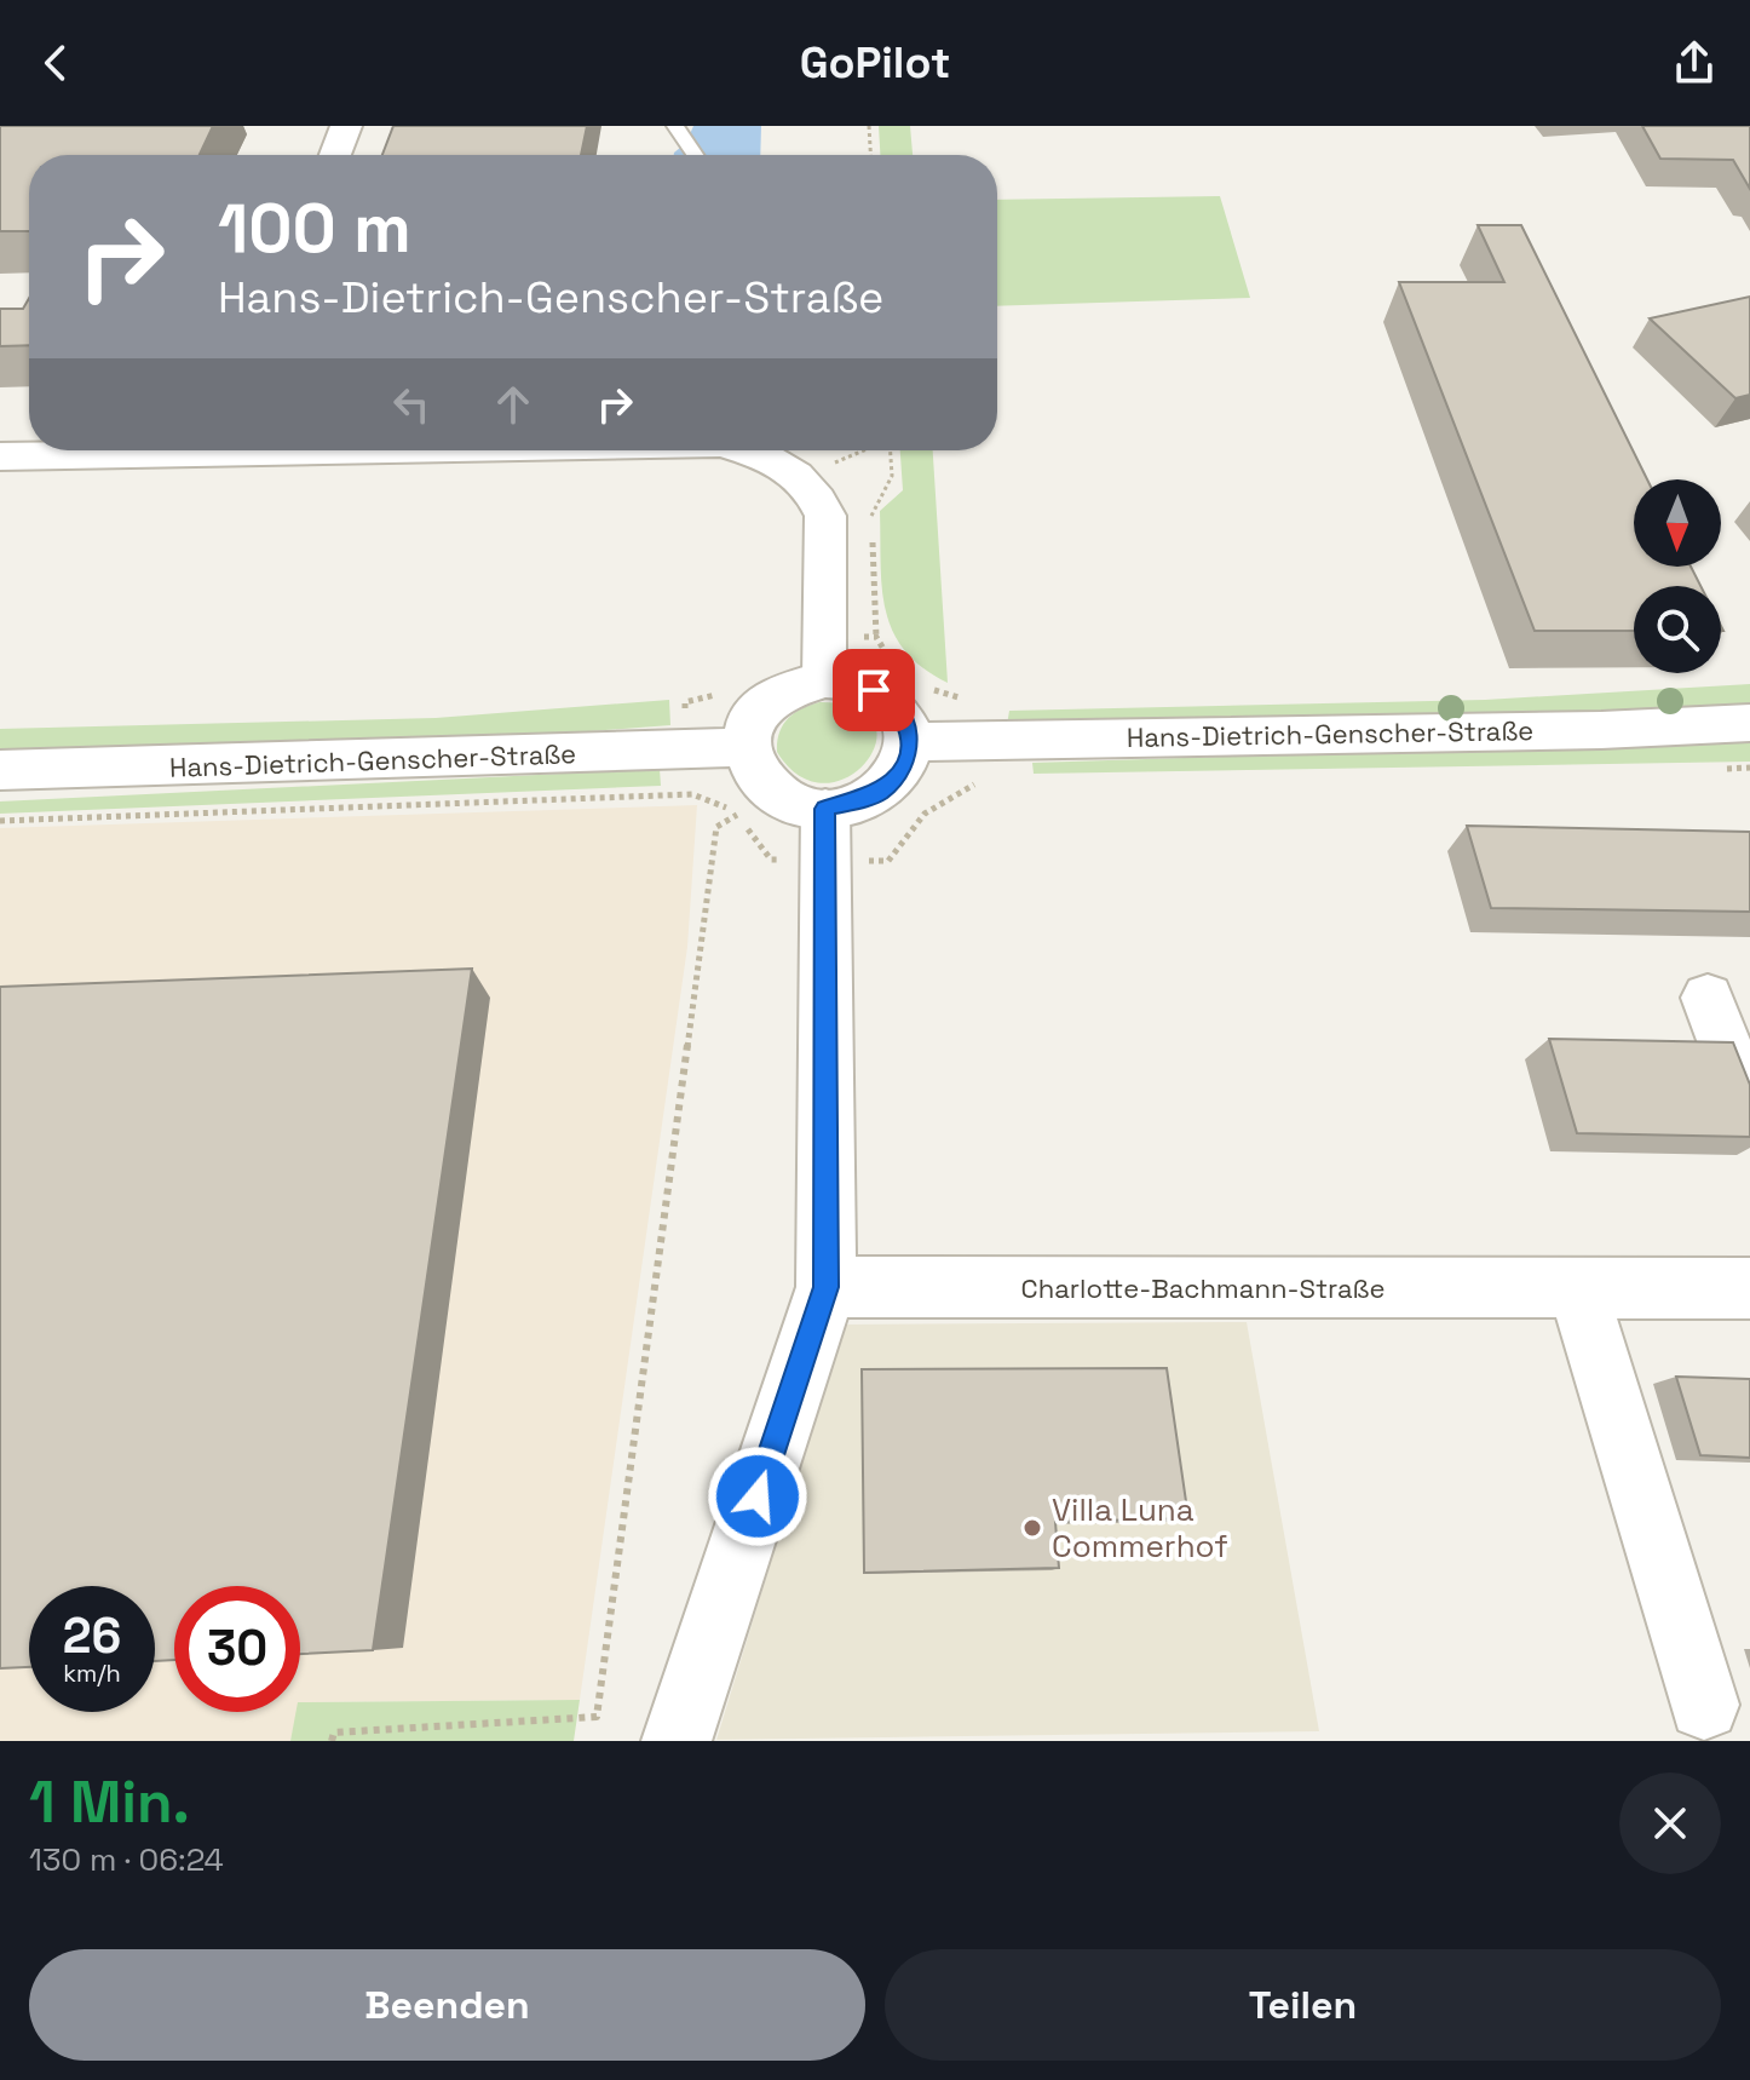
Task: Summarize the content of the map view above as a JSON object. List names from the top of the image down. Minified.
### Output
{"streets":{"street":["Hans-Dietrich-Genscher-Straße","Charlotte-Bachmann-Straße"]},"places":["Villa Luna Commerhof"],"north":"bottom","page":{"header":"GoPilot","turn":["100 m","Hans-Dietrich-Genscher-Straße"],"speed":"26 km/h","limit":"30","heading":["1 Min.","130 m · 06:24"],"buttons":["Beenden","Teilen"]}}
